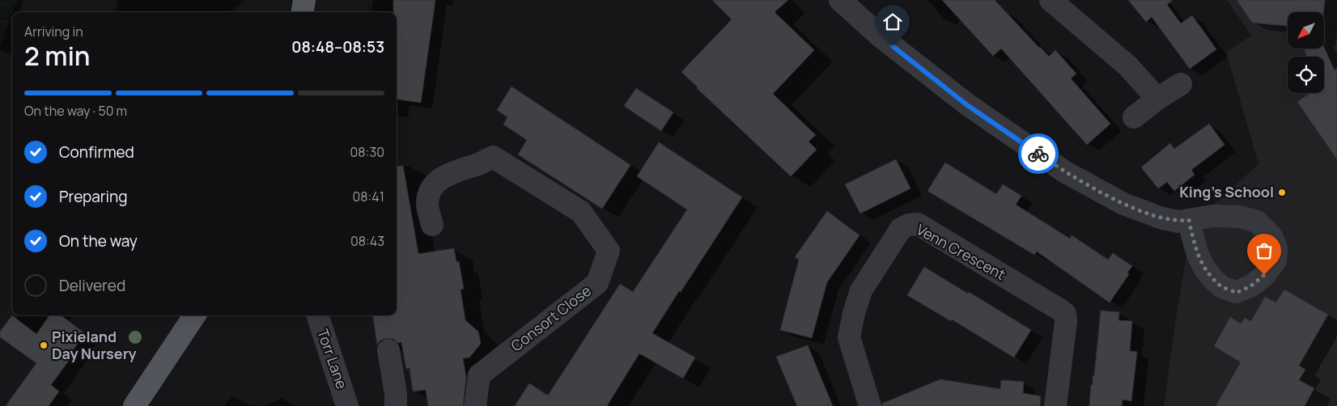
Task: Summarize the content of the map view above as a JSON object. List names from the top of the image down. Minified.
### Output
{"streets":{"street":["Venn Crescent","Consort Close","Torr Lane"]},"places":["King's School","Pixieland Day Nursery"],"north":"bottom left","page":{"heading":["2 min","Arriving in","08:48–08:53"],"bar":"On the way · 50 m","list":[["Confirmed","08:30"],["Preparing","08:41"],["On the way","08:43"],"Delivered"]}}
